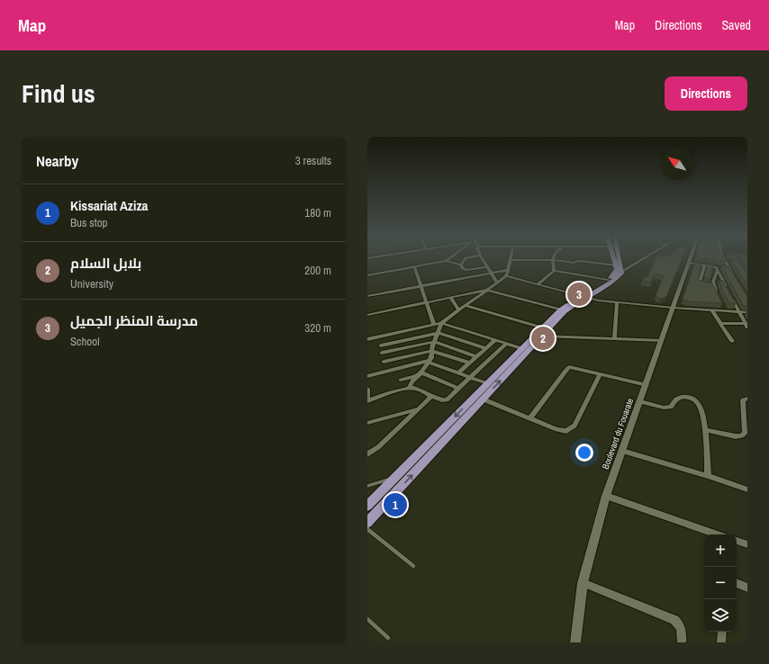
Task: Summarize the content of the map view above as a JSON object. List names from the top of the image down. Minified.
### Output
{"streets":{"street":["Boulevard du Fouarate"]},"north":"top left","page":{"header":"Map","nav":["Map","Directions","Saved"],"title":"Find us","buttons":"Directions","heading":["Nearby","3 results"],"list":[{"mark":"1","name":"Kissariat Aziza","note":"Bus stop","value":"180 m"},{"mark":"2","name":"بلابل السلام","note":"University","value":"200 m"},{"mark":"3","name":"مدرسة المنظر الجميل","note":"School","value":"320 m"}],"pins":["3","2","1"],"map_buttons":["+","−"]}}
